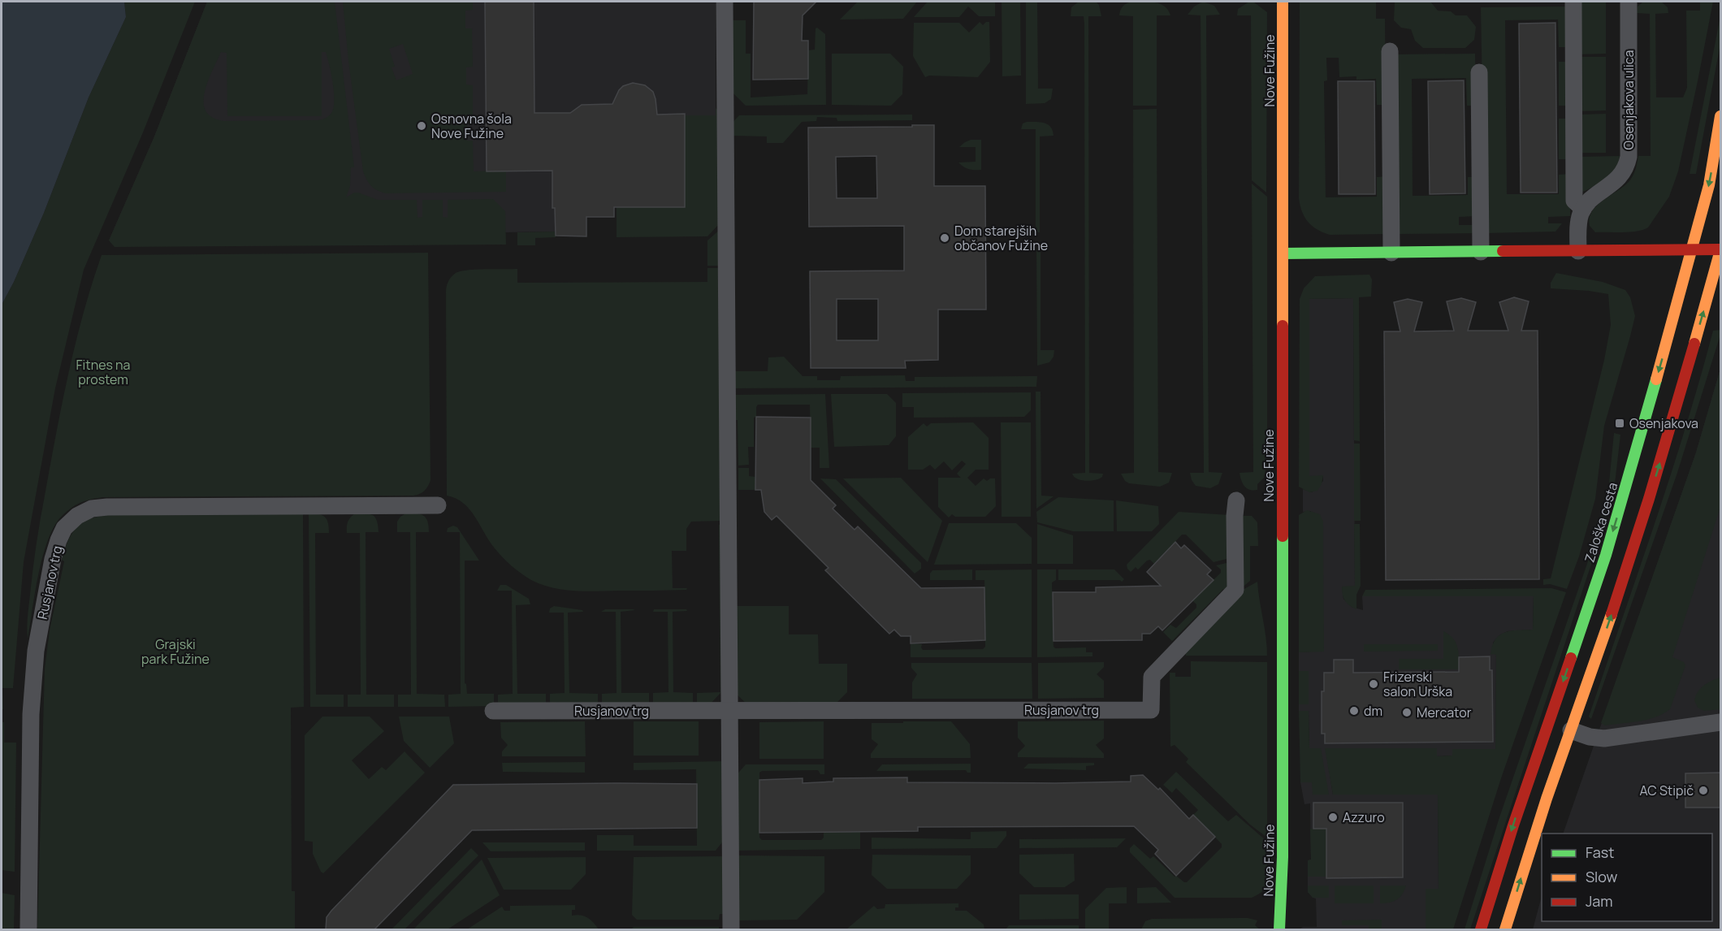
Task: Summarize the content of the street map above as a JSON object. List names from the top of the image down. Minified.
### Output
{"streets":{"main road":["Nove Fužine","Zaloška cesta"],"street":["Osenjakova ulica","Rusjanov trg"]},"parks":["Fitnes na prostem","Grajski park Fužine"],"places":{"other":["Osnovna šola Nove Fužine","Dom starejših občanov Fužine","Frizerski salon Urška","dm","Mercator","AC Stipič","Azzuro"],"transit":["Osenjakova"]},"legend":["Fast","Slow","Jam"]}
